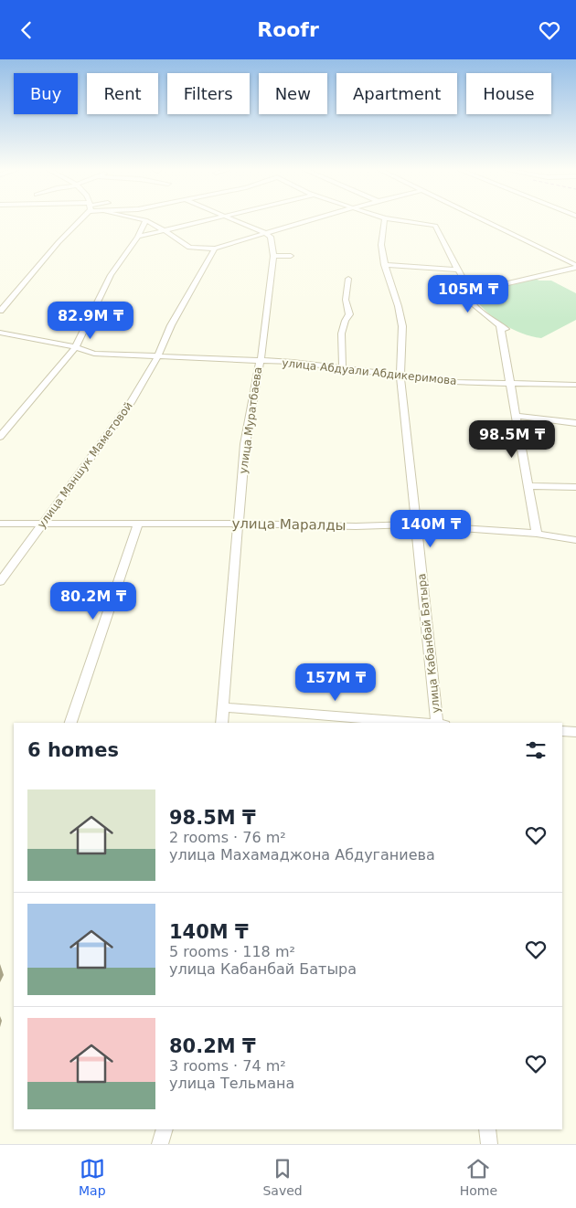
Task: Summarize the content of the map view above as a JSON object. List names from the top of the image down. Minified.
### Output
{"streets":{"street":["улица Абдуали Абдикеримова","улица Муратбаева","улица Маншук Маметовой","улица Маралды","улица Кабанбай Батыра"]},"crossings":[["улица Абдуали Абдикеримова","улица Муратбаева"],["улица Абдуали Абдикеримова","улица Маншук Маметовой"],["улица Абдуали Абдикеримова","улица Кабанбай Батыра"],["улица Муратбаева","улица Маралды"],["улица Маншук Маметовой","улица Маралды"],["улица Маралды","улица Кабанбай Батыра"]],"page":{"header":"Roofr","chip":["Buy","Rent","Filters","New","Apartment","House"],"price":["105M ₸","82.9M ₸","98.5M ₸","140M ₸","80.2M ₸","157M ₸"],"heading":"6 homes","list":[{"name":"98.5M ₸","note":"2 rooms · 76 m² · улица Махамаджона Абдуганиева"},{"name":"140M ₸","note":"5 rooms · 118 m² · улица Кабанбай Батыра"},{"name":"80.2M ₸","note":"3 rooms · 74 m² · улица Тельмана"}],"tabs":["Map","Saved","Home"]}}
